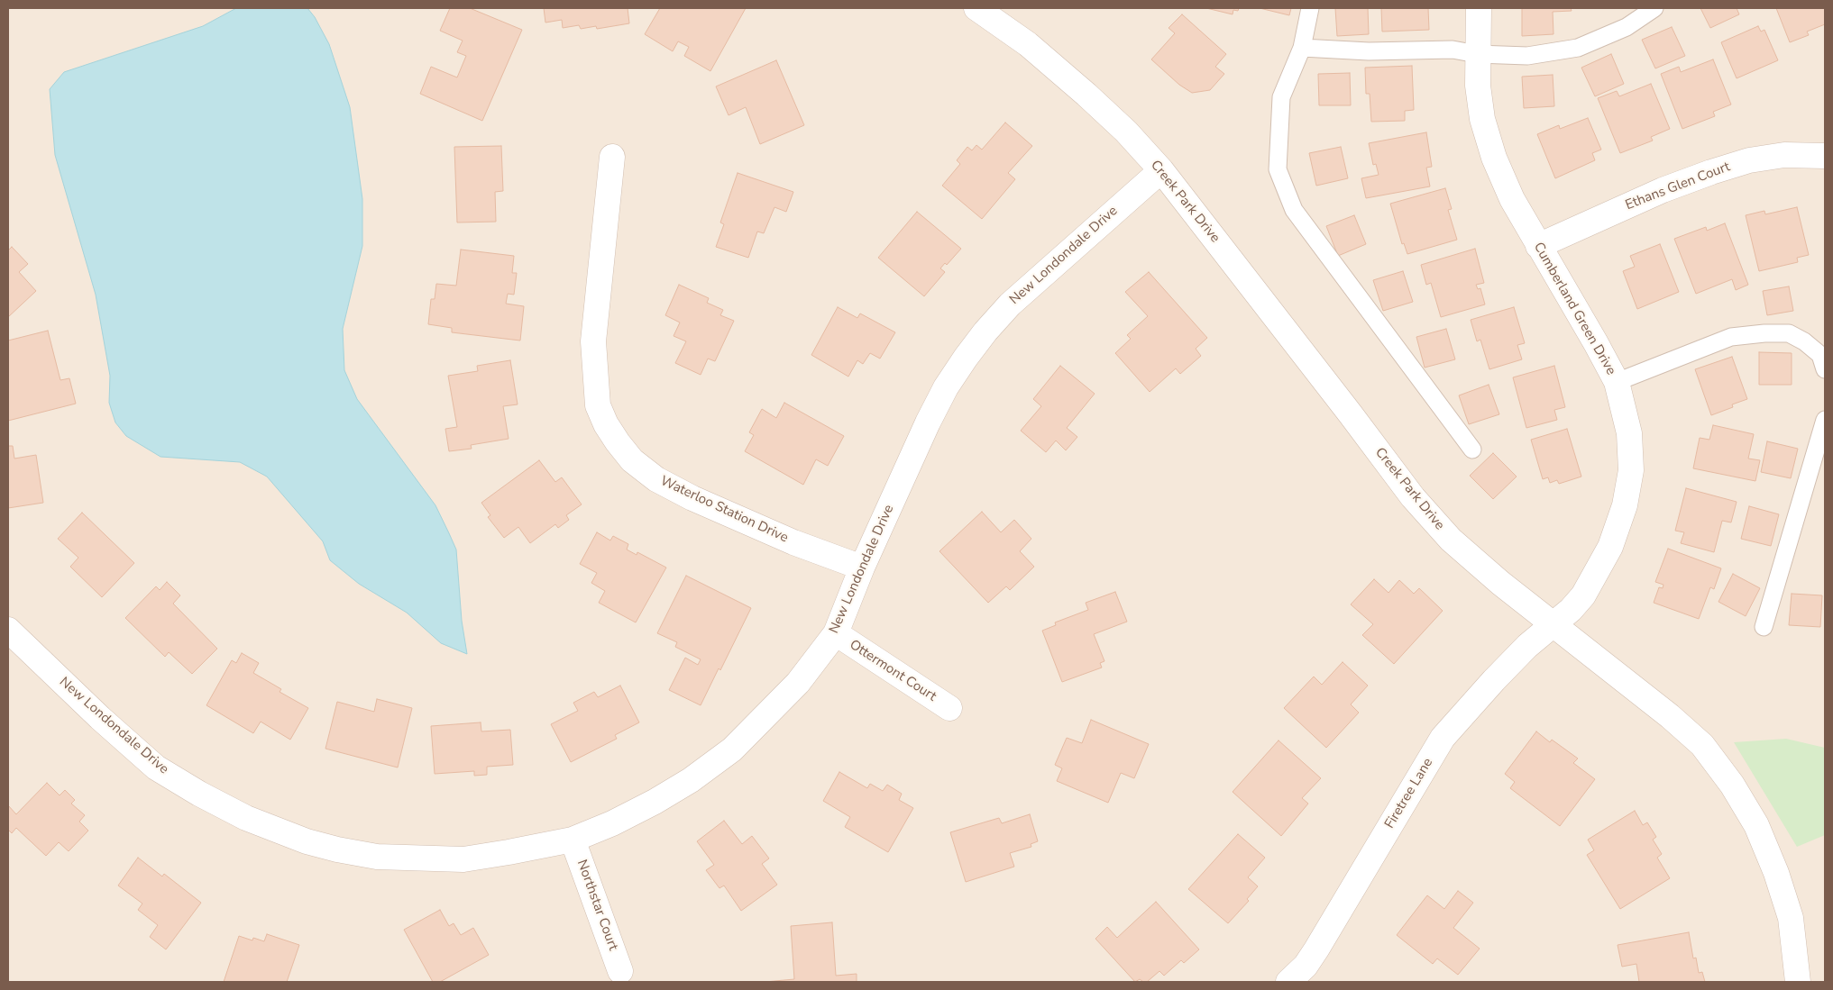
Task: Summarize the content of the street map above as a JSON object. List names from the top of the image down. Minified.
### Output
{"streets":{"street":["Ethans Glen Court","Creek Park Drive","New Londondale Drive","Cumberland Green Drive","Waterloo Station Drive","Ottermont Court","Firetree Lane","Northstar Court"]},"crossings":[["Ethans Glen Court","Cumberland Green Drive"],["Creek Park Drive","New Londondale Drive"],["Creek Park Drive","Cumberland Green Drive"],["Creek Park Drive","Firetree Lane"],["New Londondale Drive","Waterloo Station Drive"],["New Londondale Drive","Ottermont Court"],["New Londondale Drive","Northstar Court"],["Cumberland Green Drive","Firetree Lane"]]}
